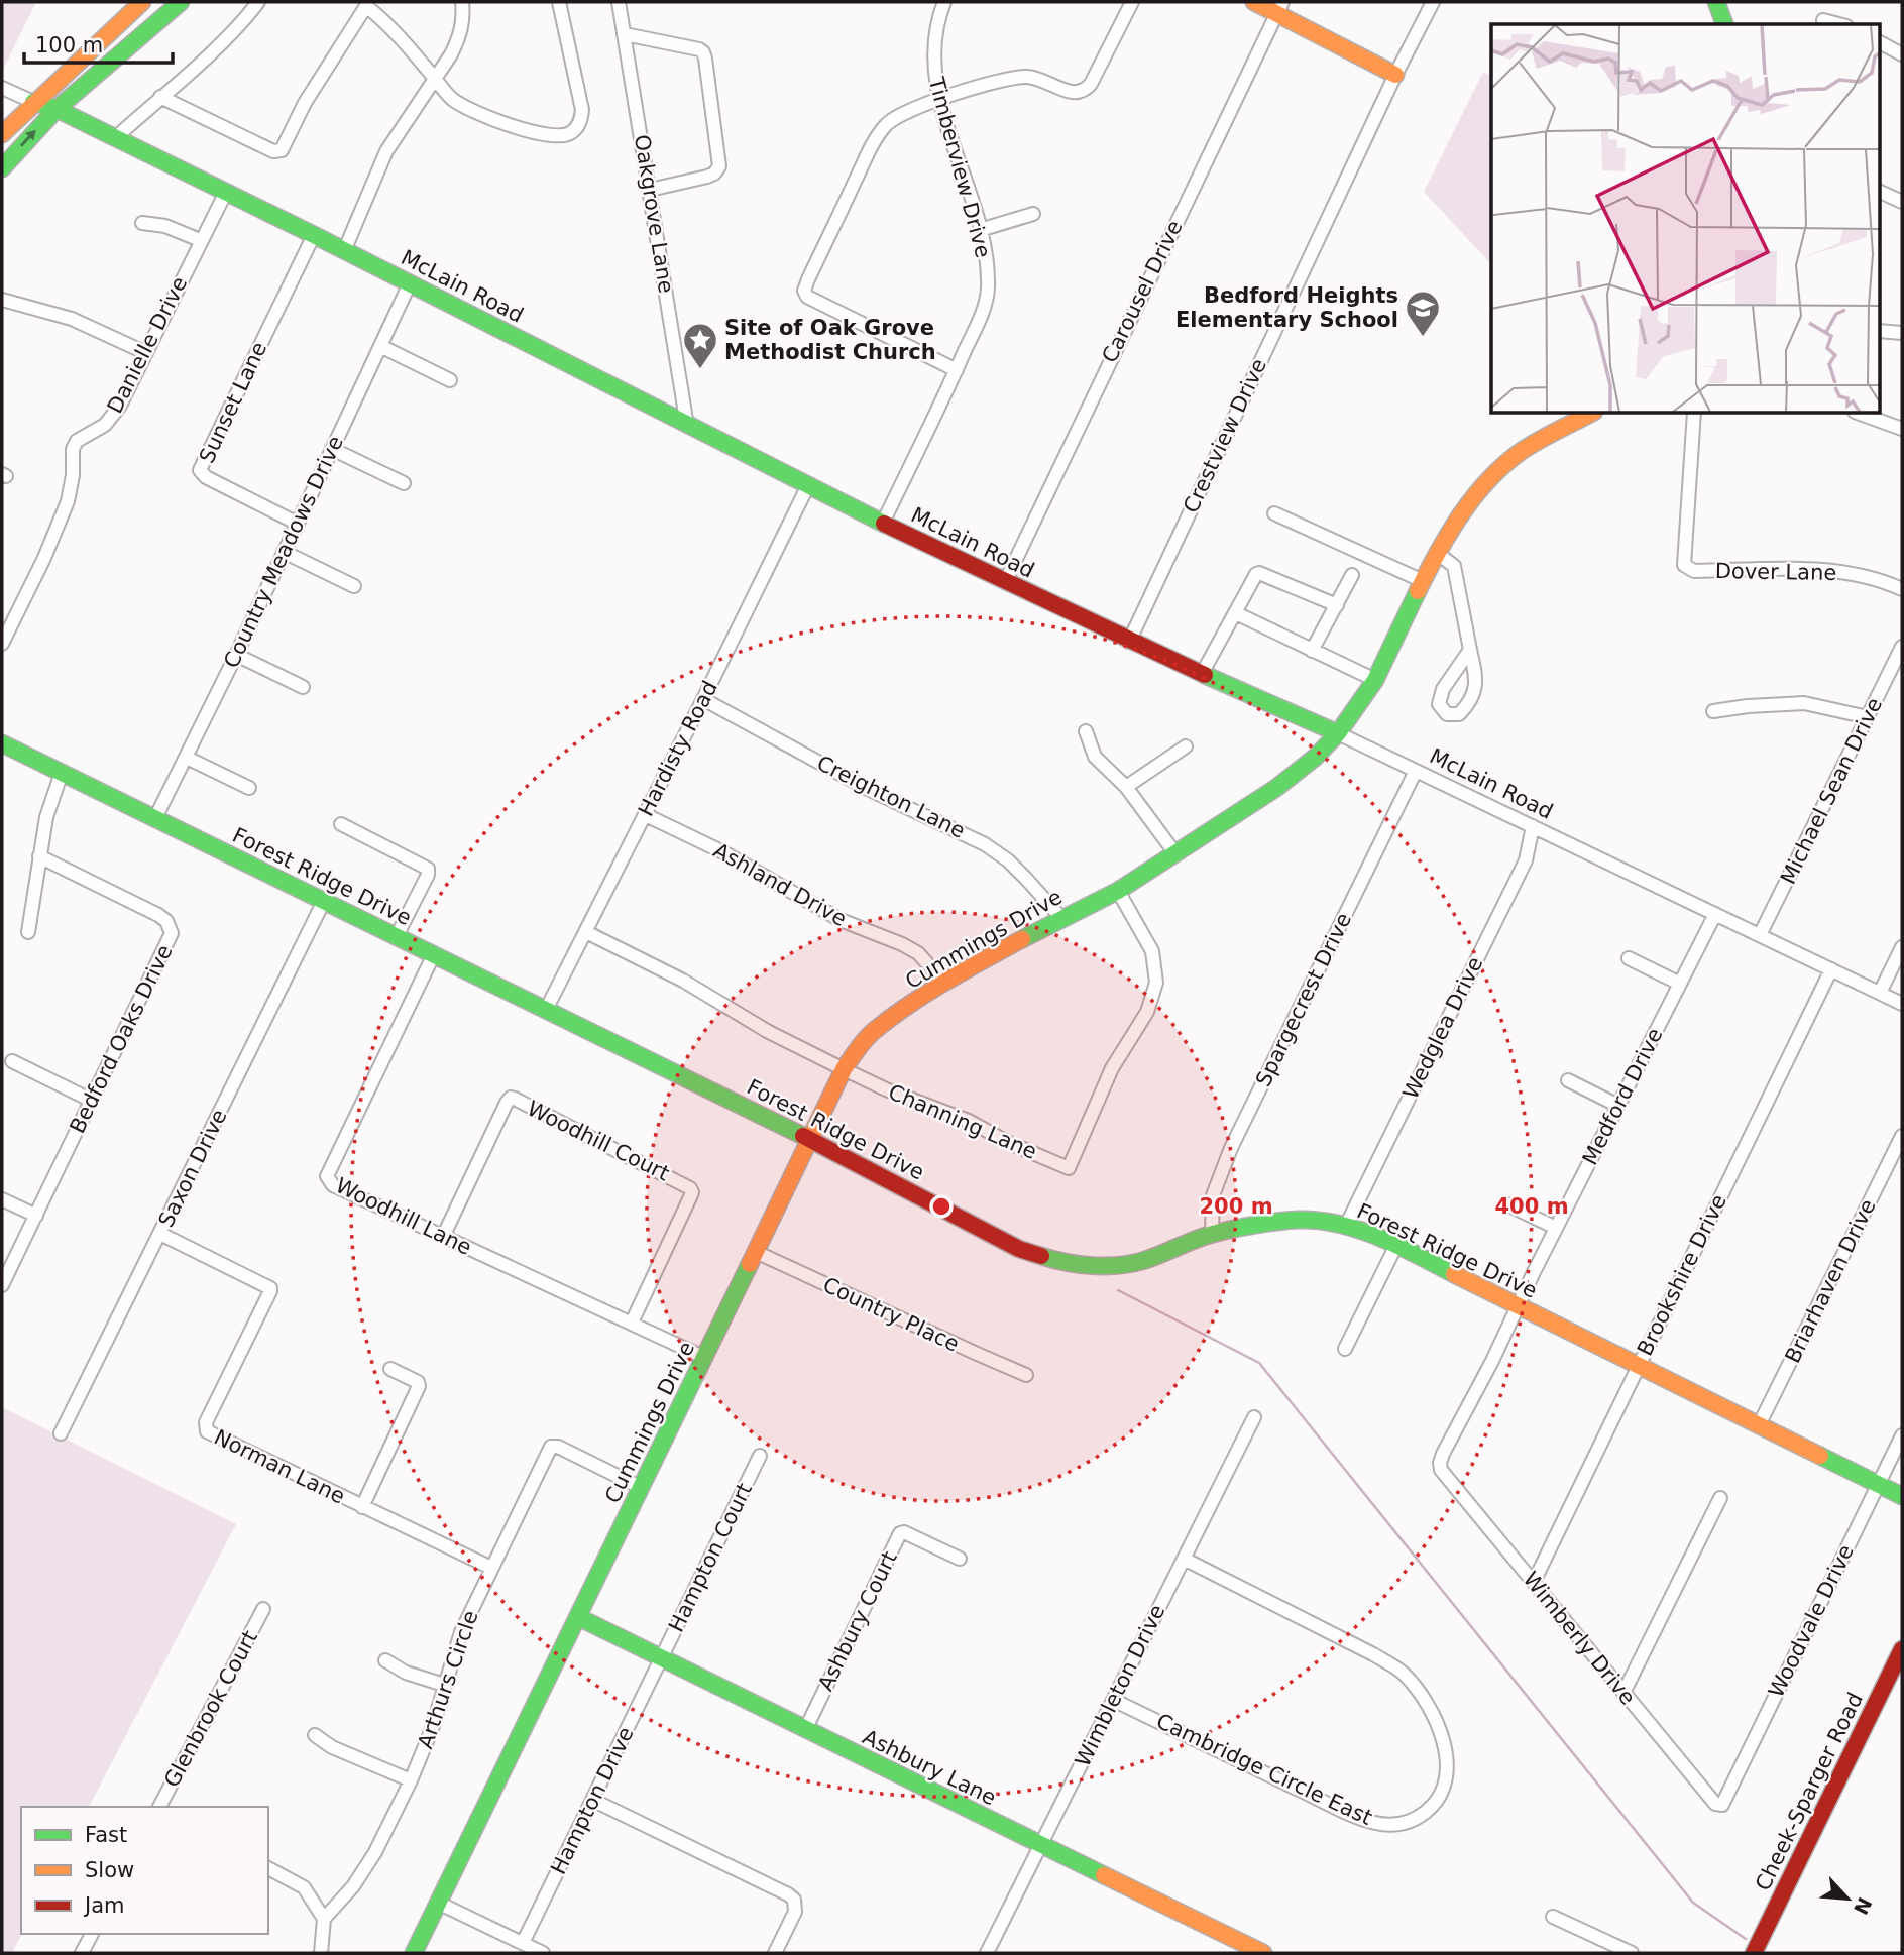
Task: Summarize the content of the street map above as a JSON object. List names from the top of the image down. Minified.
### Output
{"streets":{"street":["Timberview Drive","Oakgrove Lane","McLain Road","Carousel Drive","Danielle Drive","Sunset Lane","Crestview Drive","Country Meadows Drive","Dover Lane","Hardisty Road","Michael Sean Drive","Creighton Lane","Forest Ridge Drive","Ashland Drive","Cummings Drive","Spargecrest Drive","Wedglea Drive","Bedford Oaks Drive","Medford Drive","Channing Lane","Woodhill Court","Saxon Drive","Woodhill Lane","Brookshire Drive","Briarhaven Drive","Country Place","Norman Lane","Hampton Court","Ashbury Court","Woodvale Drive","Wimberly Drive","Arthurs Circle","Wimbleton Drive","Glenbrook Court","Ashbury Lane","Cambridge Circle East","Cheek-Sparger Road","Hampton Drive"]},"crossings":[["Timberview Drive","McLain Road"],["Oakgrove Lane","McLain Road"],["McLain Road","Carousel Drive"],["McLain Road","Danielle Drive"],["McLain Road","Sunset Lane"],["McLain Road","Crestview Drive"],["McLain Road","Country Meadows Drive"],["McLain Road","Hardisty Road"],["McLain Road","Michael Sean Drive"],["McLain Road","Cummings Drive"],["McLain Road","Spargecrest Drive"],["McLain Road","Wedglea Drive"],["McLain Road","Medford Drive"],["McLain Road","Brookshire Drive"],["Sunset Lane","Country Meadows Drive"],["Country Meadows Drive","Forest Ridge Drive"],["Hardisty Road","Creighton Lane"],["Hardisty Road","Forest Ridge Drive"],["Hardisty Road","Ashland Drive"],["Hardisty Road","Channing Lane"],["Creighton Lane","Cummings Drive"],["Forest Ridge Drive","Cummings Drive"],["Forest Ridge Drive","Spargecrest Drive"],["Forest Ridge Drive","Wedglea Drive"],["Forest Ridge Drive","Medford Drive"],["Forest Ridge Drive","Saxon Drive"],["Forest Ridge Drive","Woodhill Lane"],["Forest Ridge Drive","Brookshire Drive"],["Forest Ridge Drive","Briarhaven Drive"],["Forest Ridge Drive","Woodvale Drive"],["Ashland Drive","Cummings Drive"],["Cummings Drive","Channing Lane"],["Cummings Drive","Woodhill Lane"],["Cummings Drive","Country Place"],["Cummings Drive","Arthurs Circle"],["Cummings Drive","Ashbury Lane"],["Medford Drive","Wimberly Drive"],["Woodhill Court","Woodhill Lane"],["Saxon Drive","Norman Lane"],["Brookshire Drive","Wimberly Drive"],["Norman Lane","Arthurs Circle"],["Hampton Court","Ashbury Lane"],["Hampton Court","Hampton Drive"],["Ashbury Court","Ashbury Lane"],["Woodvale Drive","Wimberly Drive"],["Wimbleton Drive","Ashbury Lane"],["Wimbleton Drive","Cambridge Circle East"],["Ashbury Lane","Hampton Drive"]],"places":{"school or university":["Bedford Heights Elementary School"],"place":["Site of Oak Grove Methodist Church"]},"legend":["Fast","Slow","Jam"],"scale_bar":"100 m","north":"bottom right","rings":["200 m","400 m"]}
